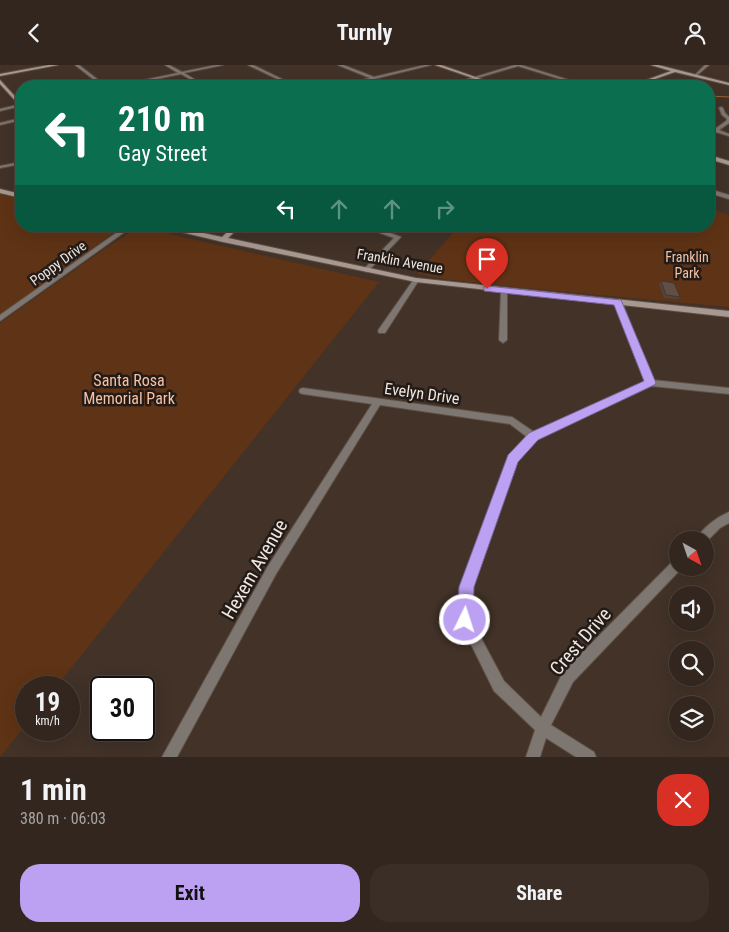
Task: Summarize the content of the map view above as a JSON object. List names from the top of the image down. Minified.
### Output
{"streets":{"main road":["Franklin Avenue"],"street":["Poppy Drive","Evelyn Drive","Hexem Avenue","Crest Drive"]},"crossings":[["Evelyn Drive","Hexem Avenue"]],"parks":["Franklin Park","Santa Rosa Memorial Park"],"north":"bottom right","page":{"header":"Turnly","turn":["210 m","Gay Street"],"speed":"19 km/h","limit":"30","heading":["1 min","380 m · 06:03"],"buttons":["Exit","Share"]}}
